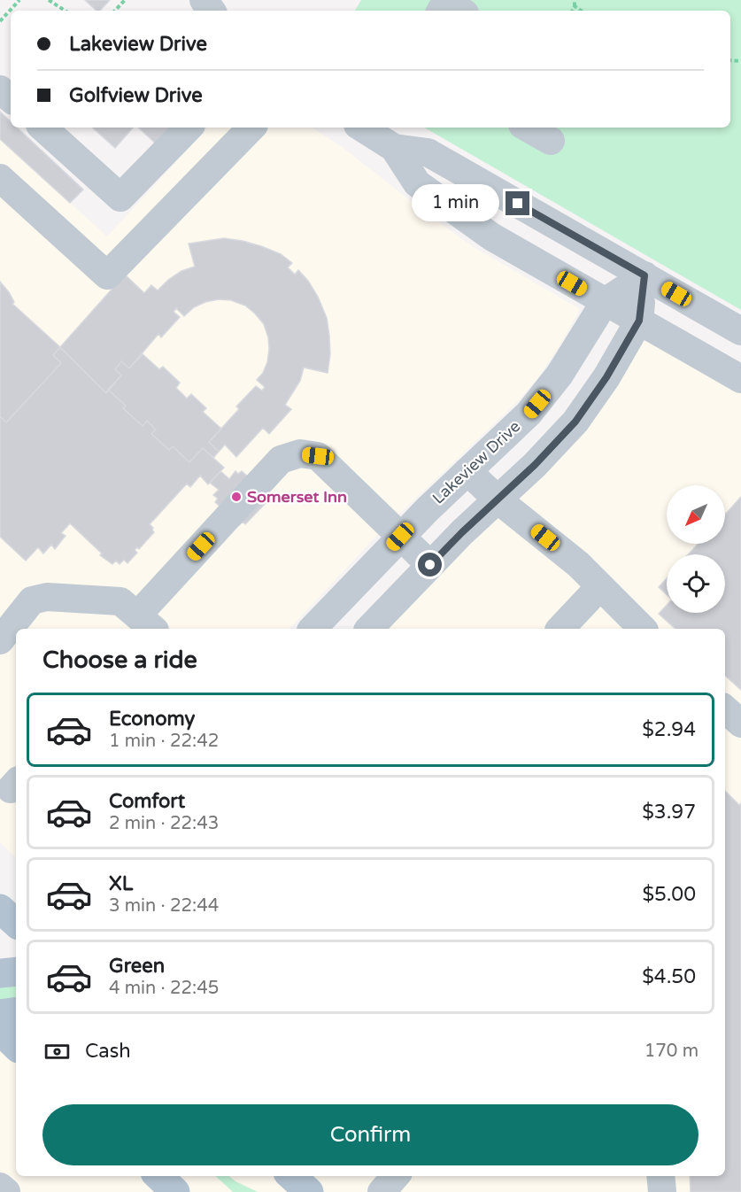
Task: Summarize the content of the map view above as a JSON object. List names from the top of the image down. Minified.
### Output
{"streets":{"street":["Lakeview Drive"]},"places":["Somerset Inn"],"north":"bottom left","page":{"banner":["Lakeview Drive","Golfview Drive"],"bubble":"1 min","heading":"Choose a ride","list":[{"name":"Economy","note":"1 min · 22:42","value":"$2.94"},{"name":"Comfort","note":"2 min · 22:43","value":"$3.97"},{"name":"XL","note":"3 min · 22:44","value":"$5.00"},{"name":"Green","note":"4 min · 22:45","value":"$4.50"}],"pay":["Cash","170 m"],"buttons":"Confirm"}}
